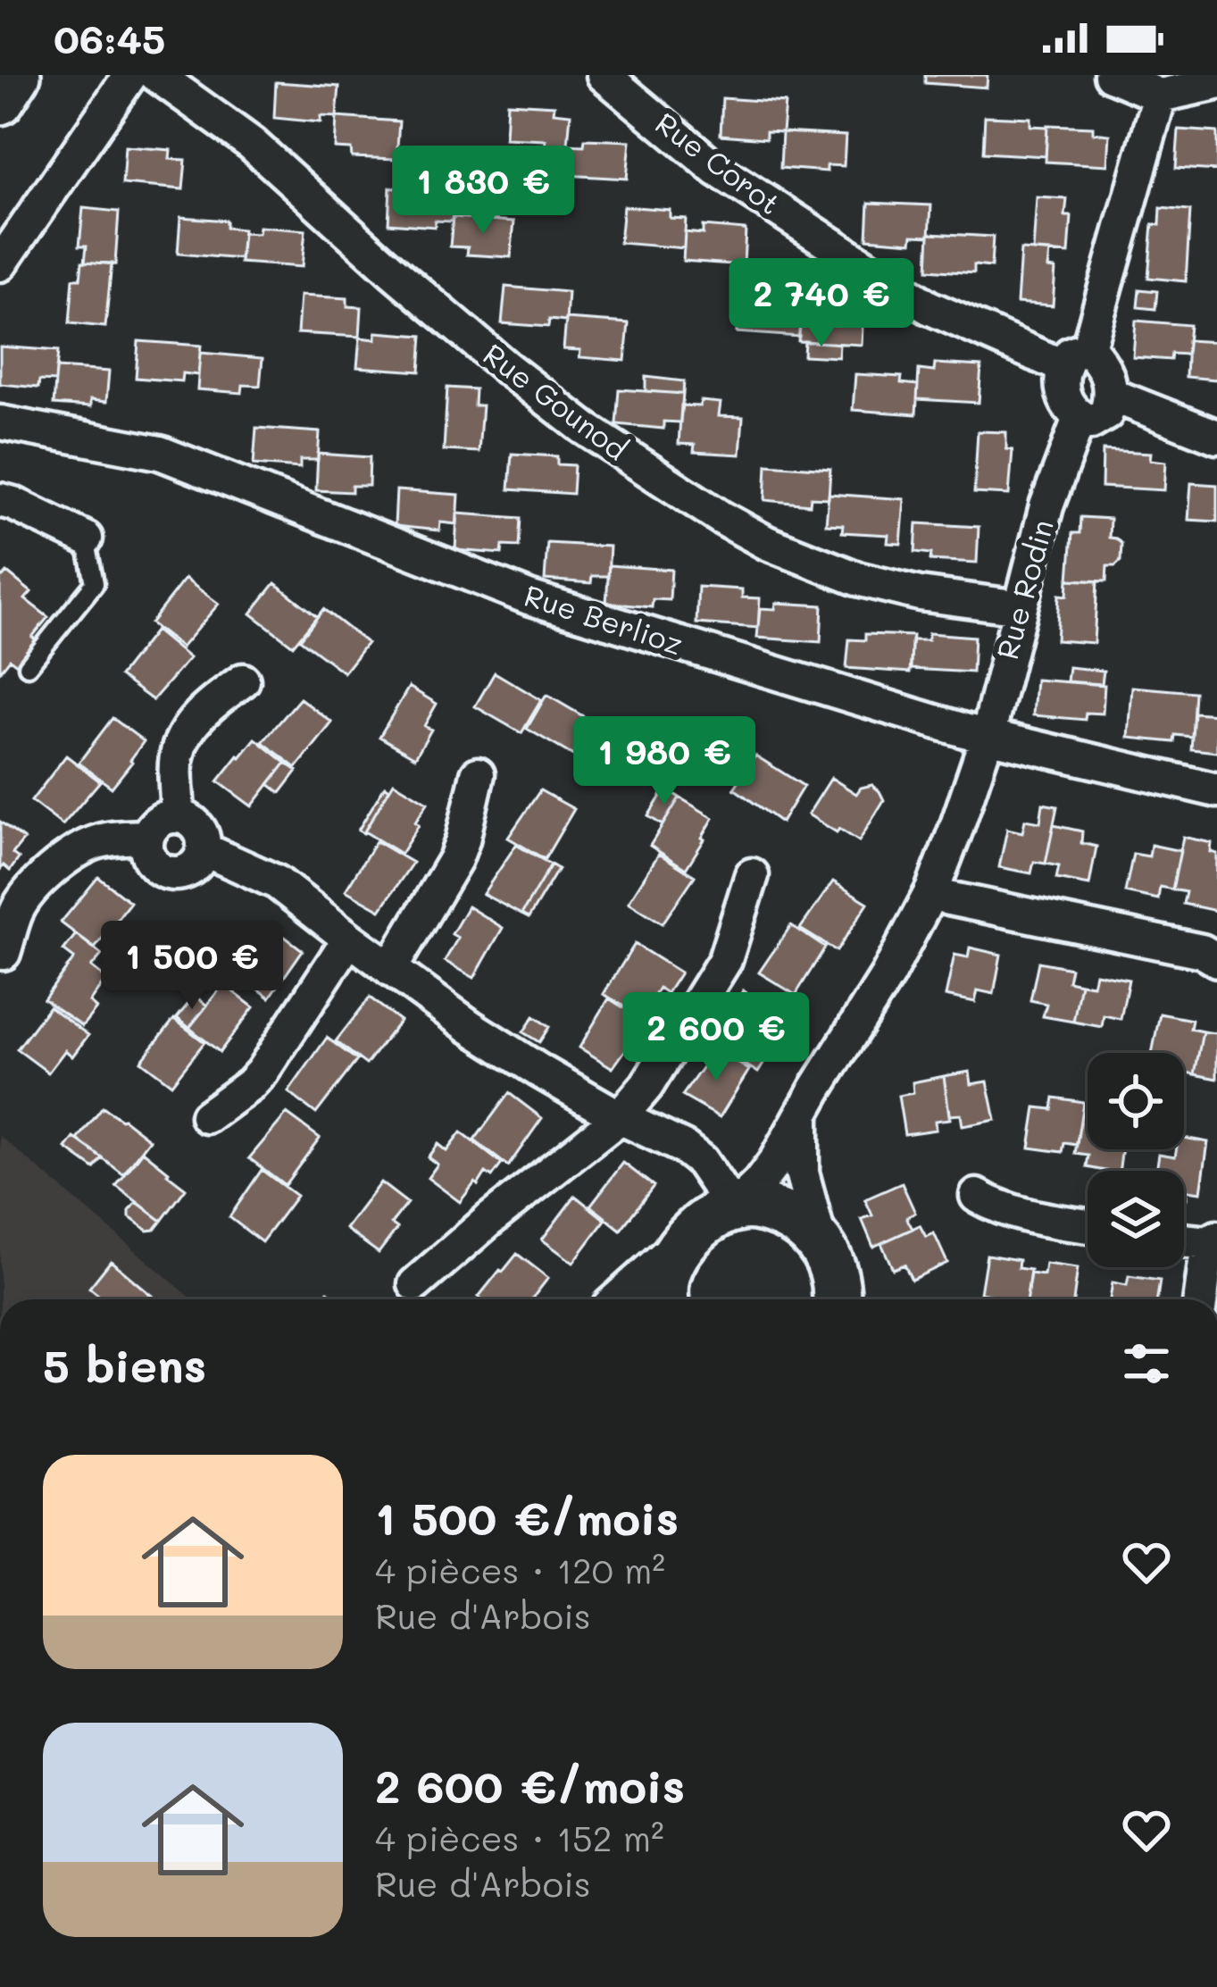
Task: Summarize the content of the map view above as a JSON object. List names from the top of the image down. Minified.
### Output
{"streets":{"street":["Rue Corot","Rue Gounod","Rue Rodin","Rue Berlioz"]},"crossings":[["Rue Corot","Rue Rodin"],["Rue Gounod","Rue Rodin"],["Rue Rodin","Rue Berlioz"]],"page":{"status":"06:45","price":["1 830 €","2 740 €","1 980 €","1 500 €","2 600 €"],"heading":"5 biens","list":[{"name":"1 500 €/mois","note":"4 pièces · 120 m² · Rue d'Arbois"},{"name":"2 600 €/mois","note":"4 pièces · 152 m² · Rue d'Arbois"}]}}
